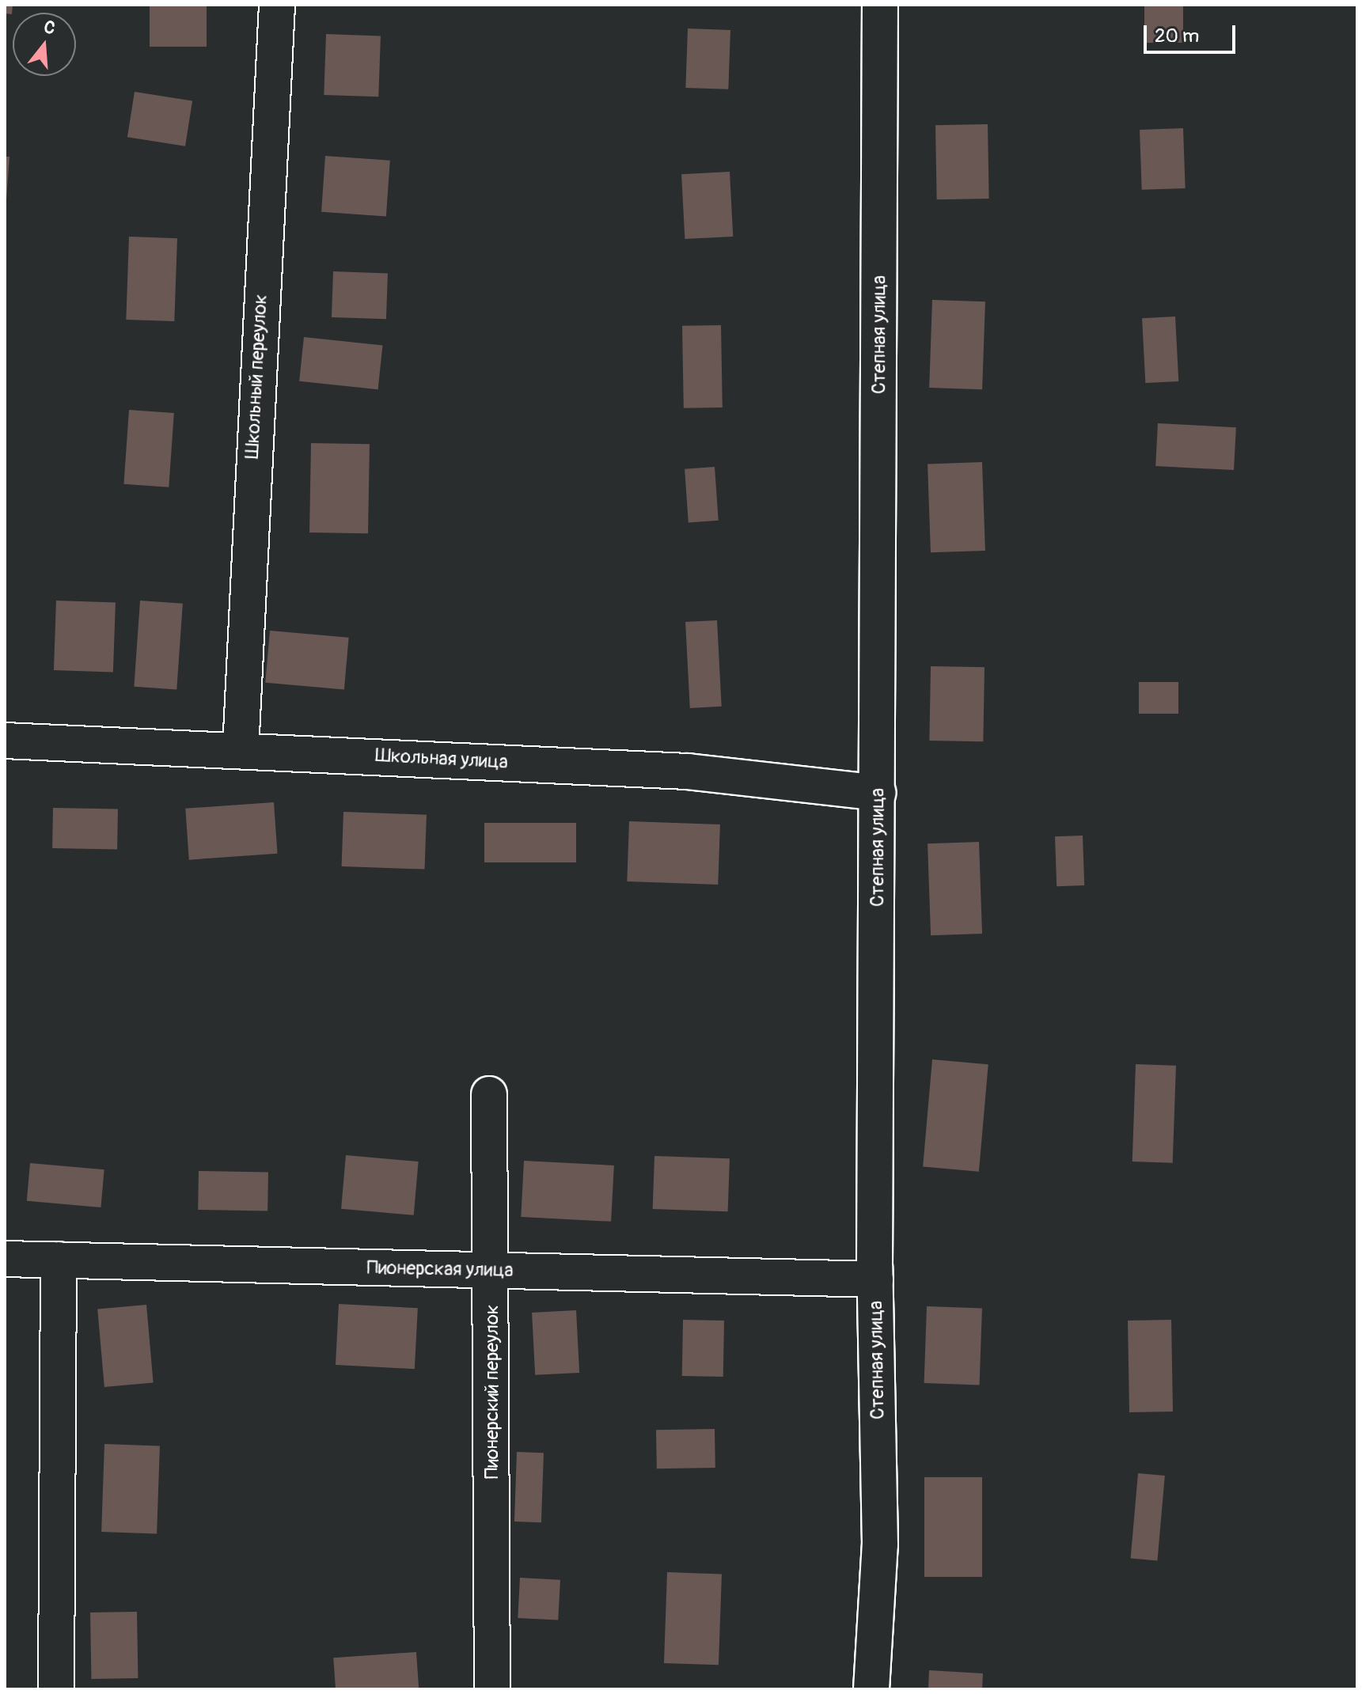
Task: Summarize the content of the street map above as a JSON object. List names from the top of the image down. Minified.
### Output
{"streets":{"street":["Степная улица","Школьный переулок","Школьная улица","Пионерская улица","Пионерский переулок"]},"crossings":[["Степная улица","Школьная улица"],["Степная улица","Пионерская улица"],["Школьный переулок","Школьная улица"],["Пионерская улица","Пионерский переулок"]],"scale_bar":"20 m","north":"top"}
